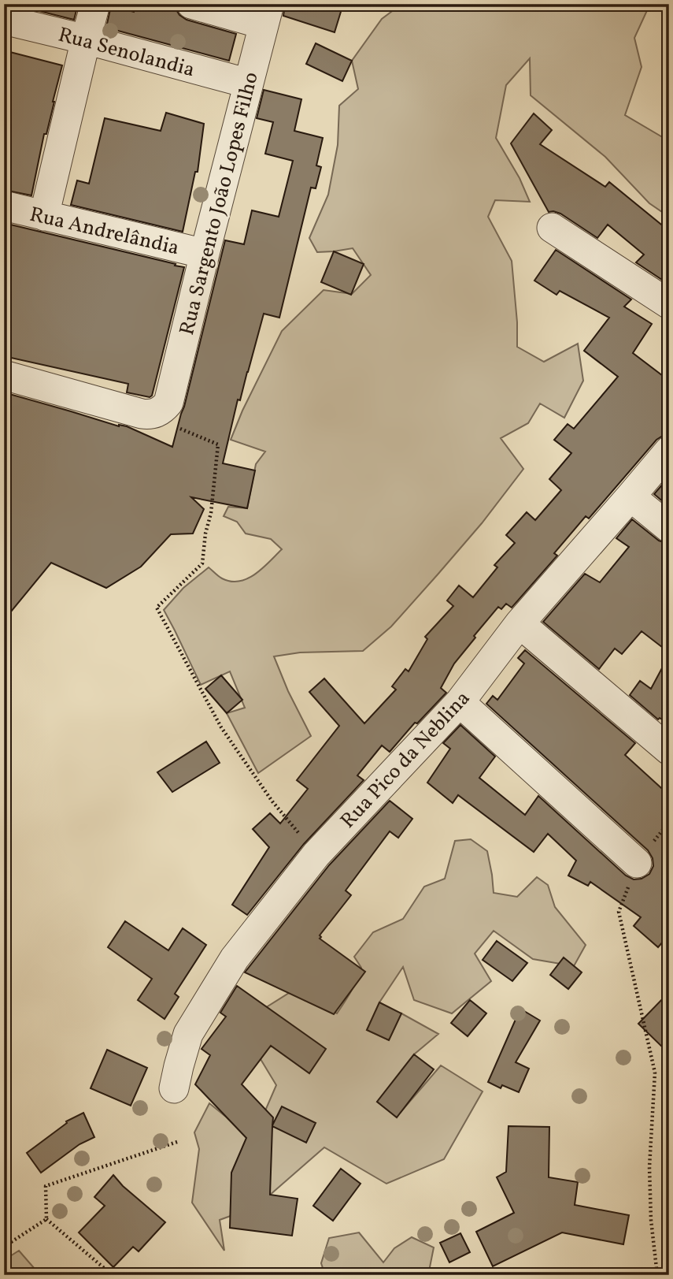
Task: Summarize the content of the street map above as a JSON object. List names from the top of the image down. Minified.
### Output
{"streets":{"street":["Rua Senolandia","Rua Sargento João Lopes Filho","Rua Andrelândia","Rua Pico da Neblina"]},"crossings":[["Rua Senolandia","Rua Sargento João Lopes Filho"],["Rua Sargento João Lopes Filho","Rua Andrelândia"]]}
